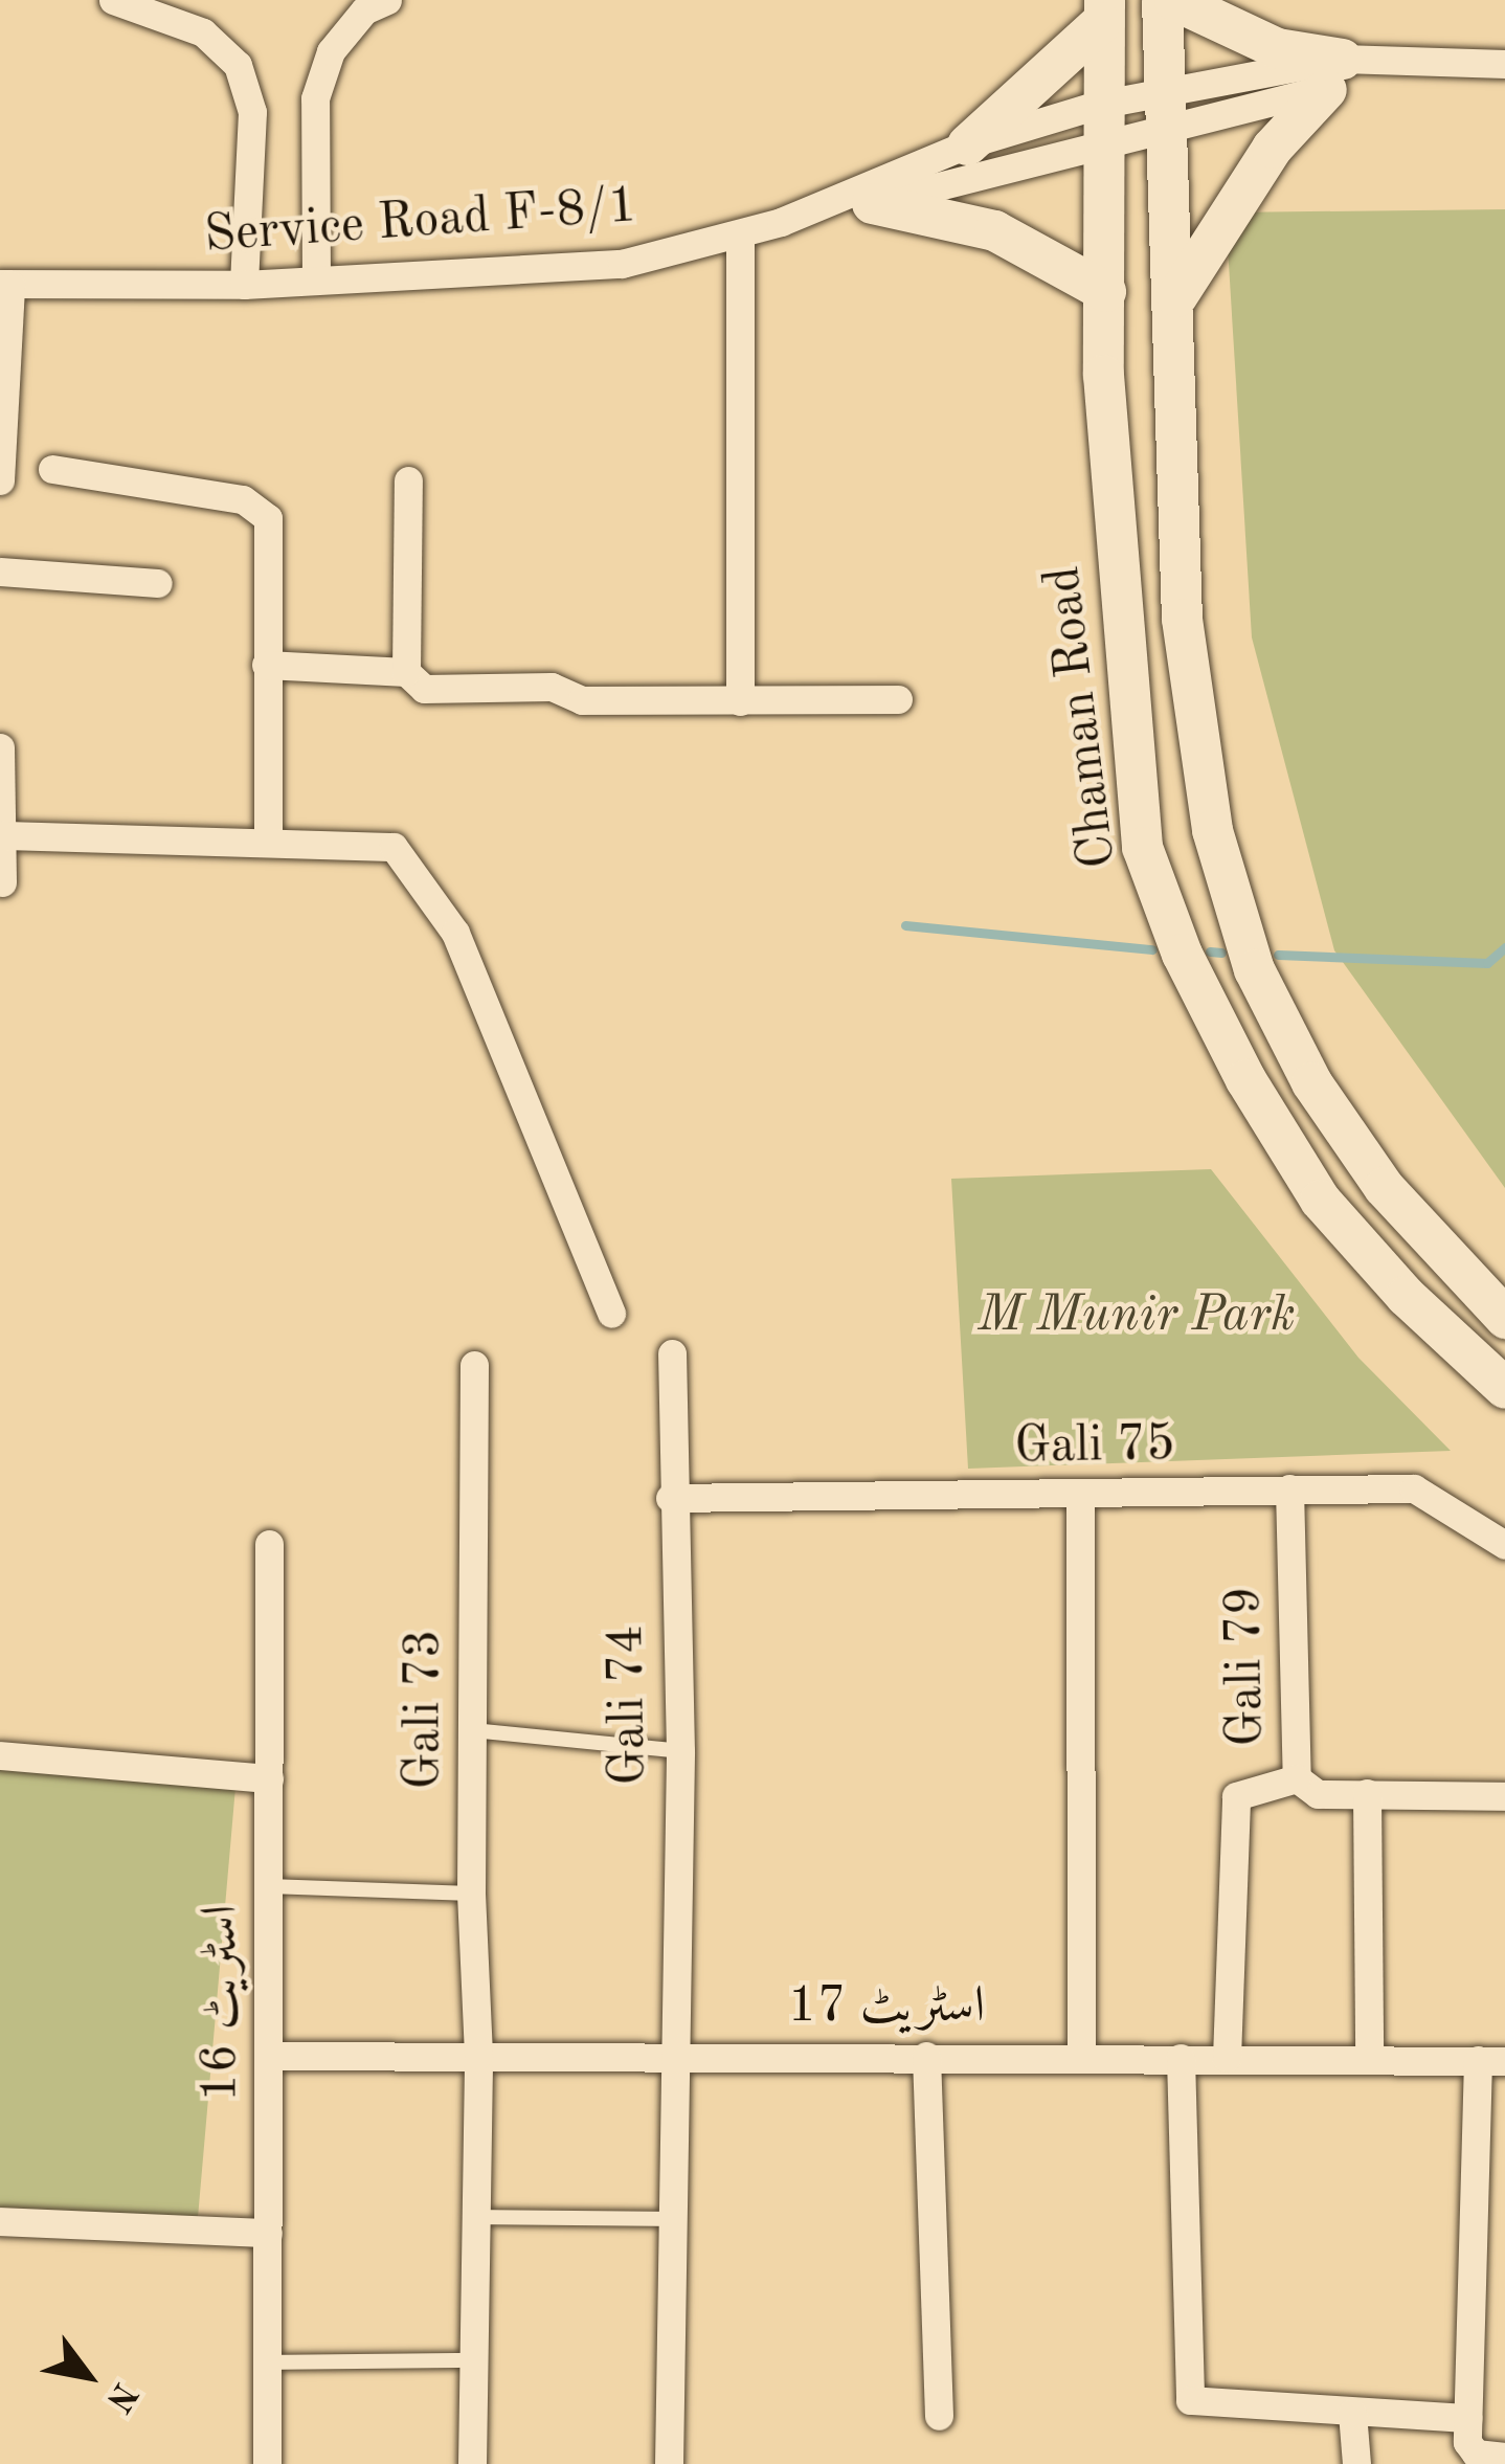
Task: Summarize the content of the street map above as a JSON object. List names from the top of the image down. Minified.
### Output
{"streets":{"street":["Service Road F-8/1","Chaman Road","Gali 75","Gali 79","Gali 74","Gali 73","اسٹریٹ 16","اسٹریٹ 17"]},"crossings":[["Service Road F-8/1","Chaman Road"],["Gali 75","Gali 79"],["Gali 75","Gali 74"],["Gali 74","اسٹریٹ 17"],["Gali 73","اسٹریٹ 17"],["اسٹریٹ 16","اسٹریٹ 17"]],"parks":["M Munir Park"],"north":"bottom right"}
